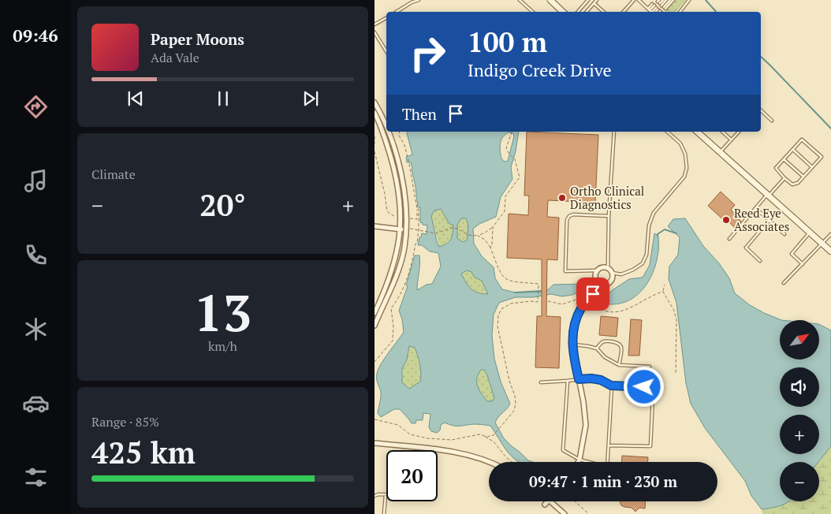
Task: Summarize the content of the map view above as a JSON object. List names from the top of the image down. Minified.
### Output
{"places":["Ortho Clinical Diagnostics","Reed Eye Associates"],"north":"top right","page":{"tabs":"09:46","turn":["100 m","Indigo Creek Drive"],"song":["Paper Moons","Ada Vale"],"then":"Then","tile":["Climate",["13","km/h"],["Range · 85%","425 km"]],"heat":["−","20°","+"],"map_buttons":["+","−"],"limit":"20","trip":"09:47 · 1 min · 230 m"}}
